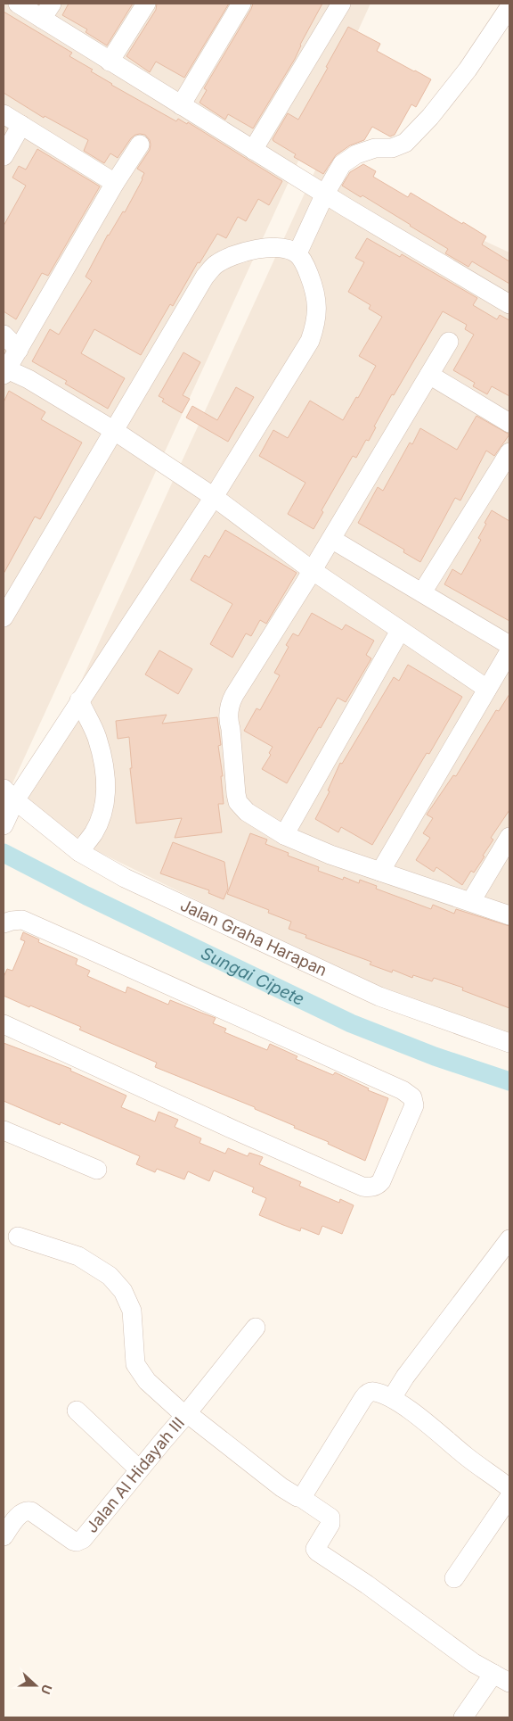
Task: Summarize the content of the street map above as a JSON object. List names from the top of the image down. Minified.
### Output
{"streets":{"street":["Jalan Graha Harapan","Jalan Al Hidayah III"]},"water":["Sungai Cipete"],"north":"right"}
